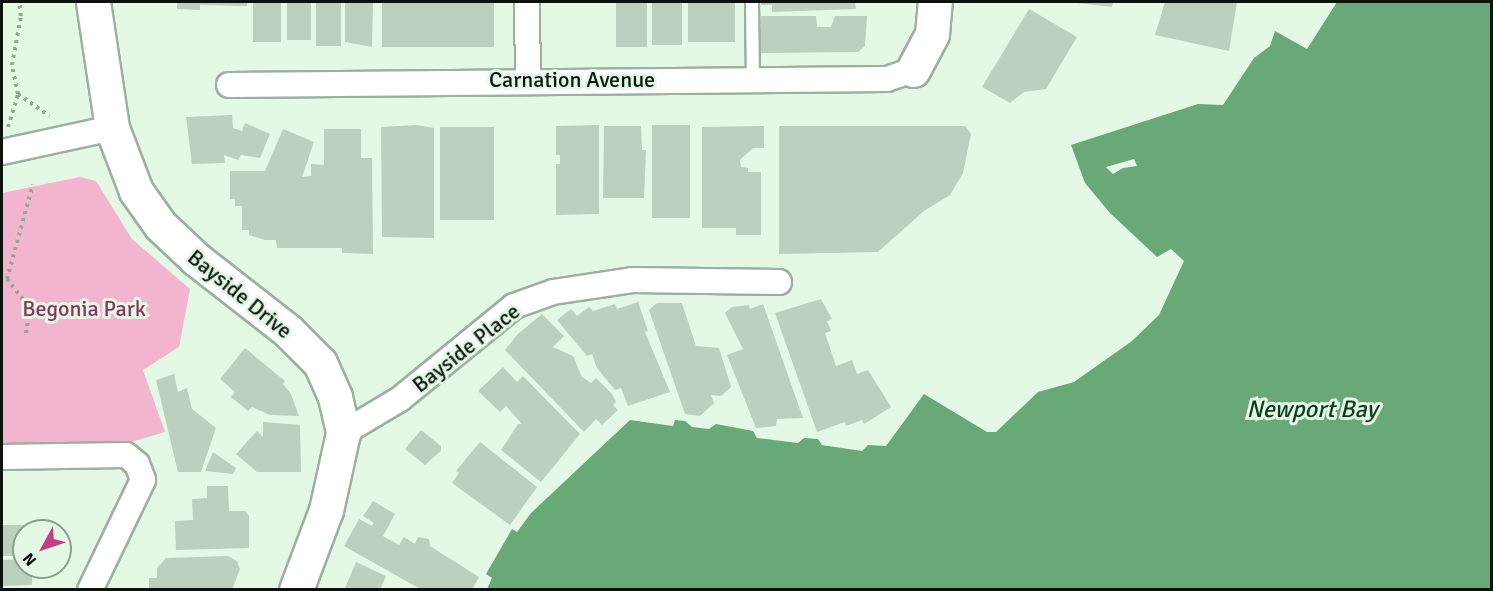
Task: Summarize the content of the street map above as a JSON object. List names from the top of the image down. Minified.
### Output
{"streets":{"main road":["Bayside Drive"],"street":["Carnation Avenue","Bayside Place"]},"crossings":[["Bayside Drive","Bayside Place"]],"water":["Newport Bay"],"parks":["Begonia Park"],"north":"bottom left"}
